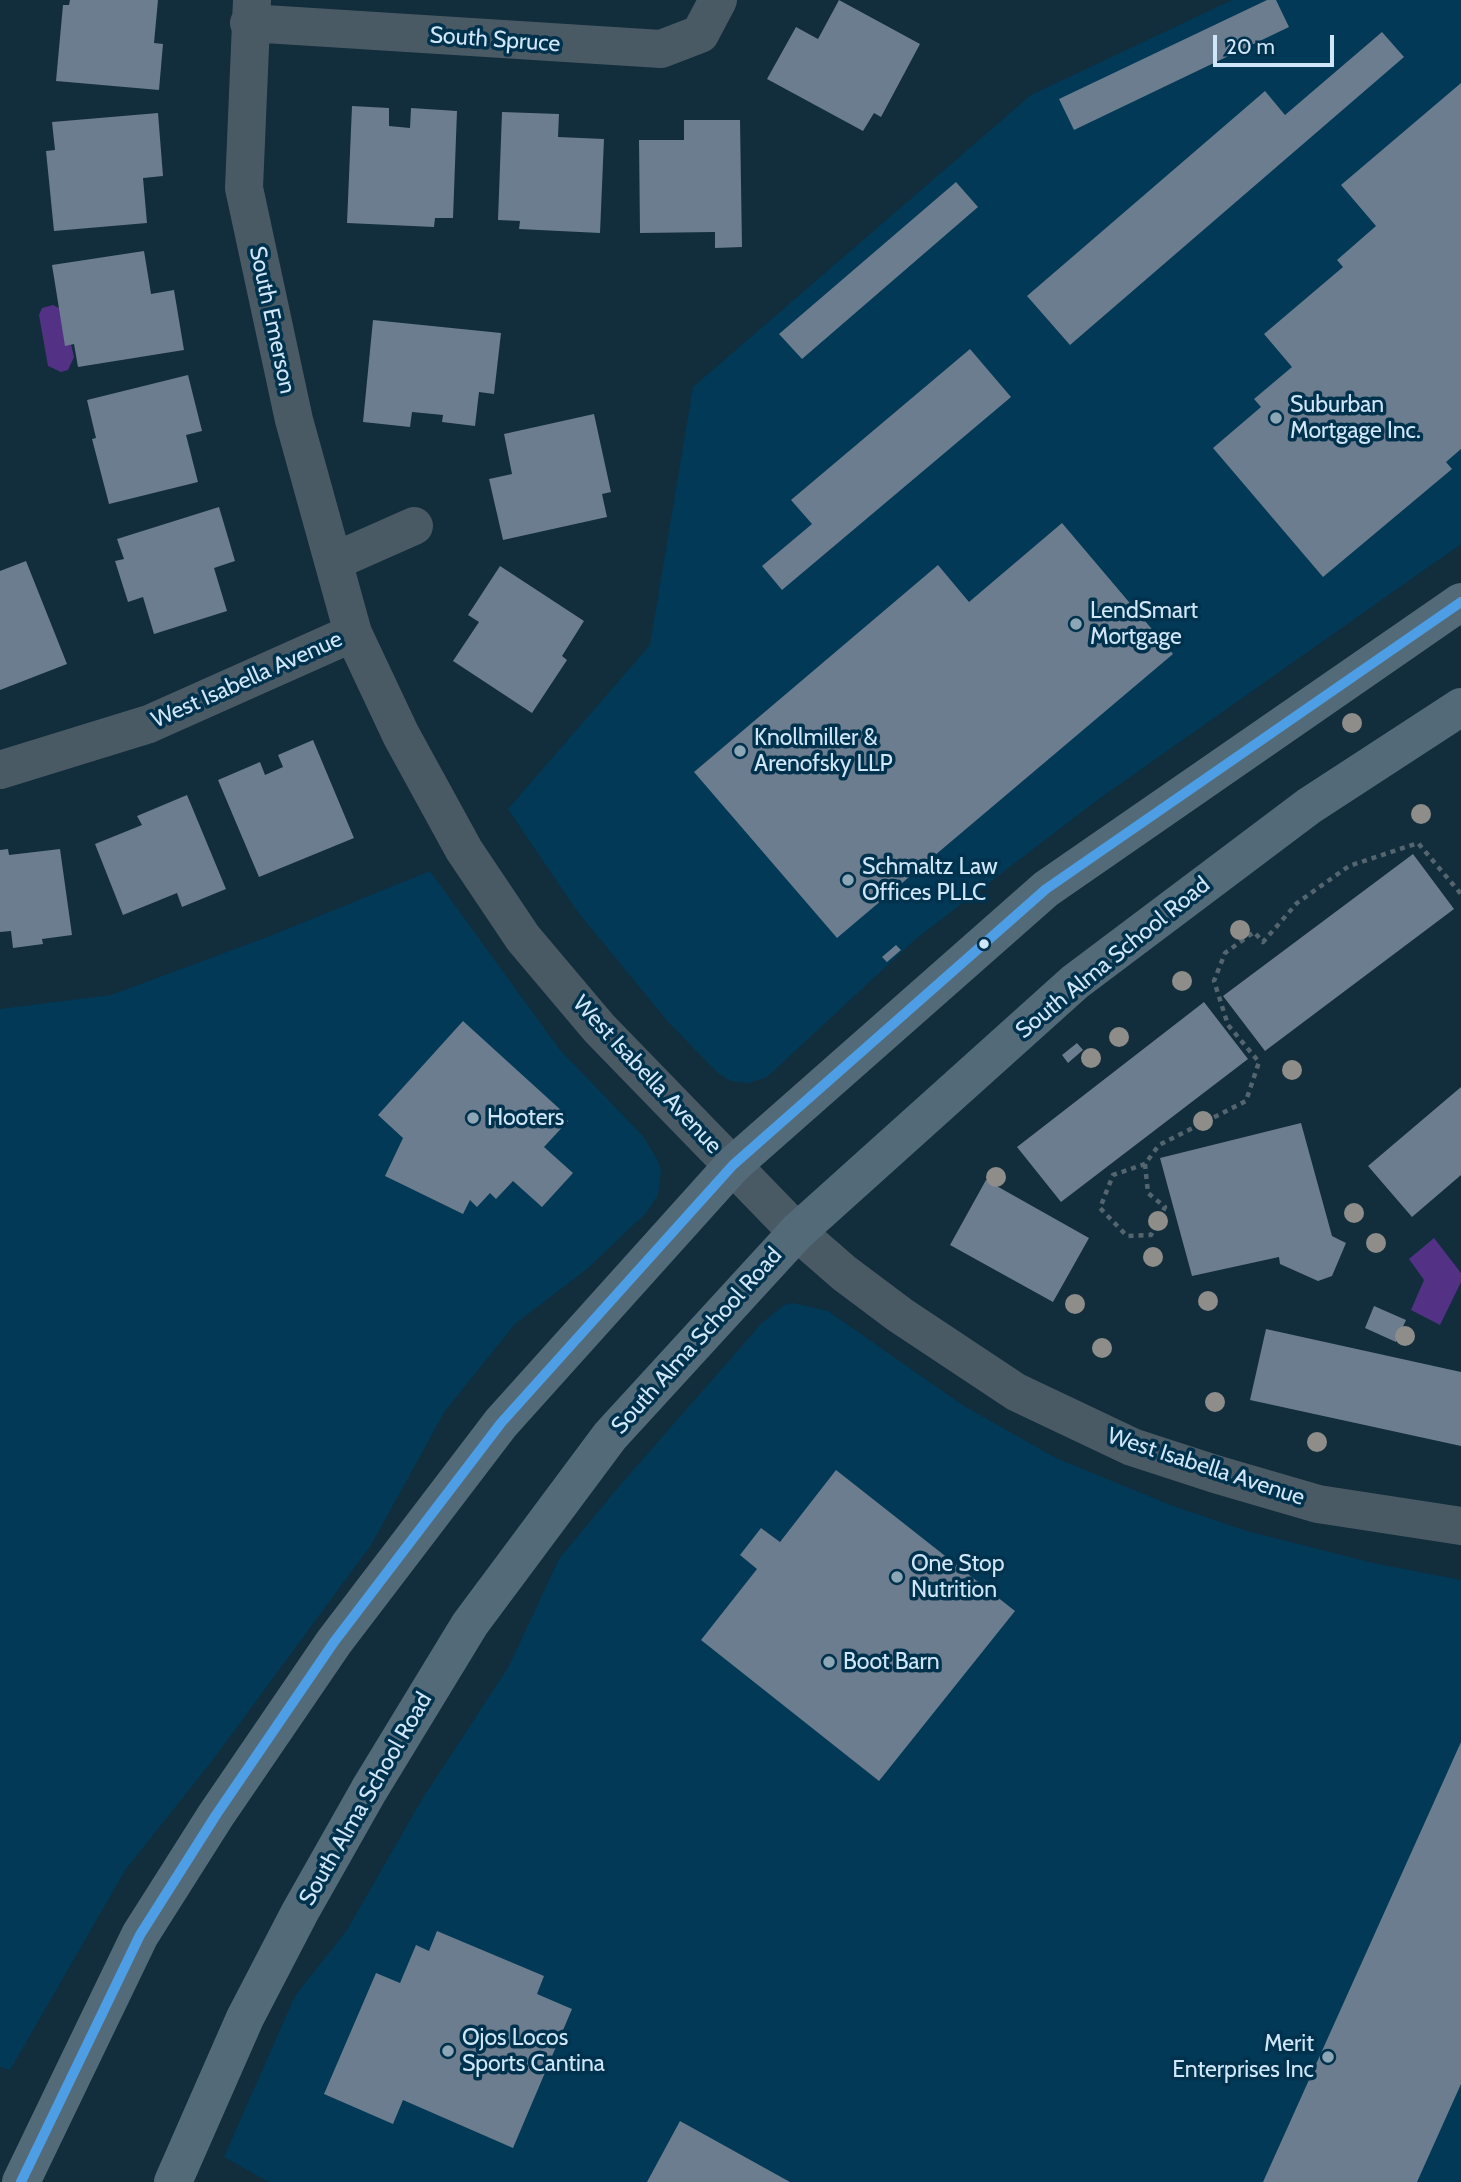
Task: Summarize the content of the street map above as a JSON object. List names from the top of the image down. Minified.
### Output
{"streets":{"main road":["South Alma School Road"],"street":["South Spruce","South Emerson","West Isabella Avenue"]},"crossings":[["South Spruce","South Emerson"],["South Emerson","West Isabella Avenue"],["West Isabella Avenue","South Alma School Road"]],"places":["Suburban Mortgage Inc.","LendSmart Mortgage","Knollmiller & Arenofsky LLP","Schmaltz Law Offices PLLC","Hooters","One Stop Nutrition","Boot Barn","Ojos Locos Sports Cantina","Merit Enterprises Inc"],"scale_bar":"20 m"}
